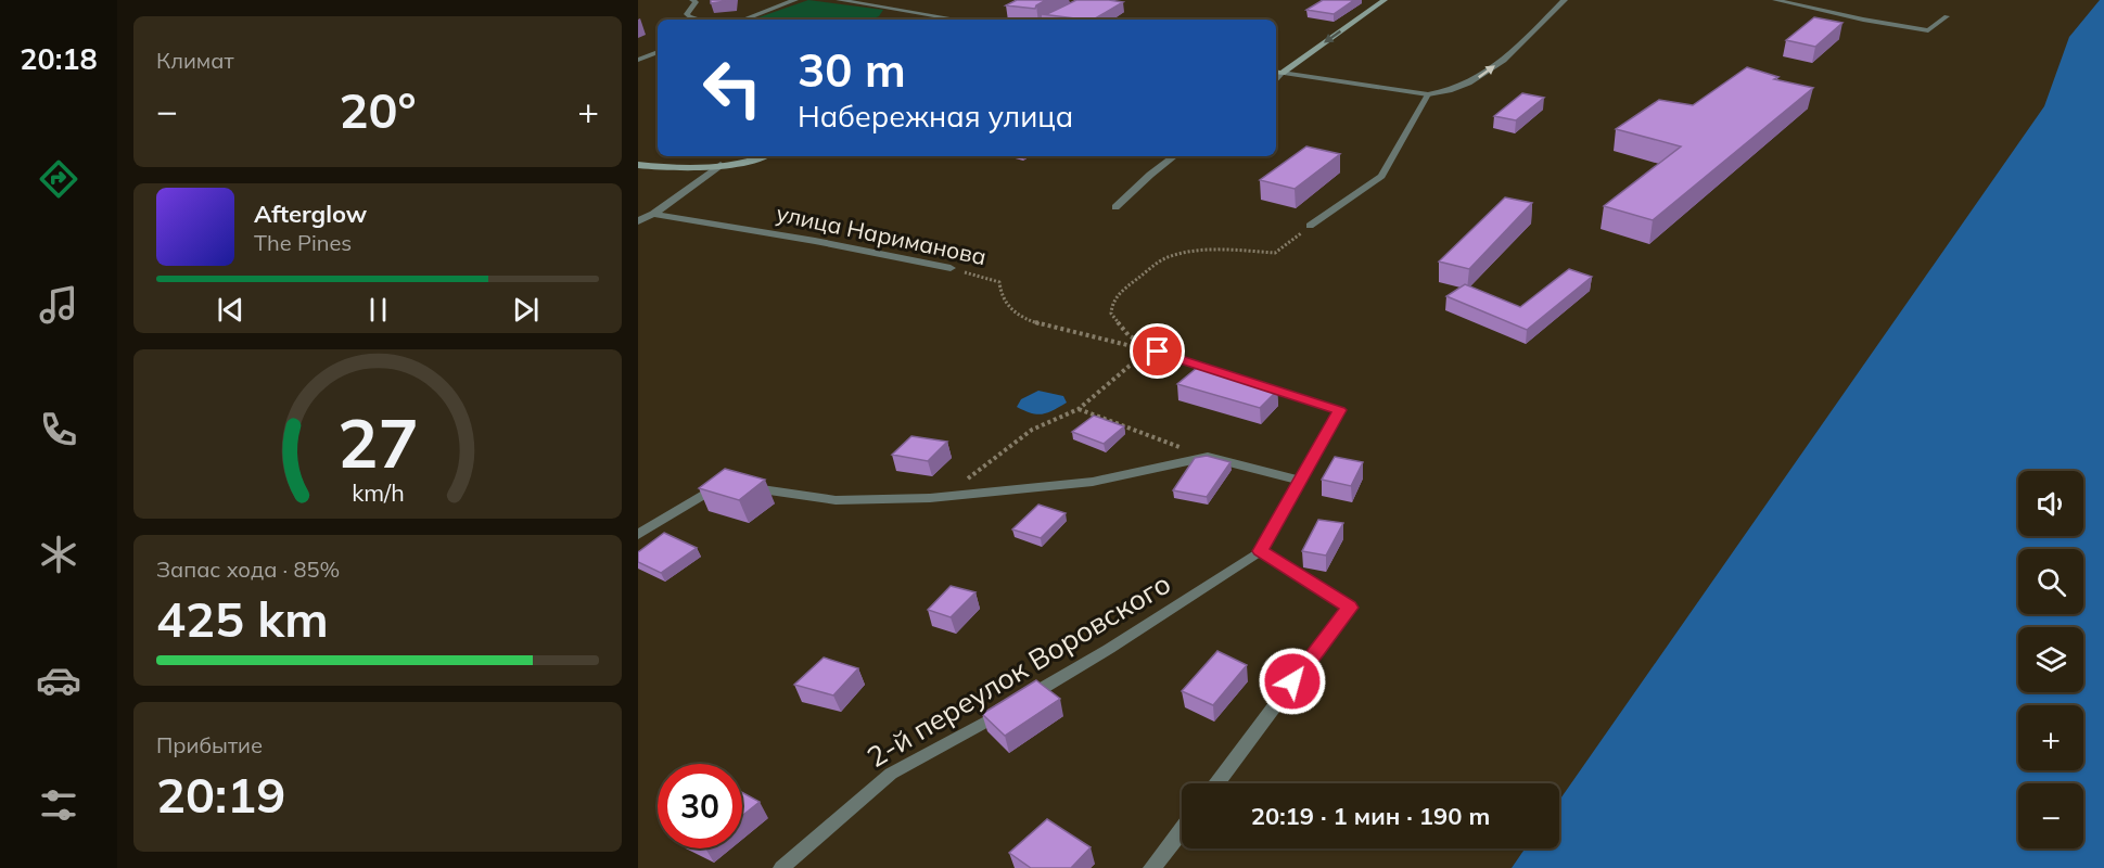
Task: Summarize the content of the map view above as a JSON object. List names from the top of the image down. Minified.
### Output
{"streets":{"street":["улица Нариманова"],"lane":["2-й переулок Воровского"]},"page":{"tabs":"20:18","tile":["Климат",["Запас хода · 85%","425 km"],["Прибытие","20:19"]],"turn":["30 m","Набережная улица"],"heat":["−","20°","+"],"song":["Afterglow","The Pines"],"map_buttons":["+","−"],"limit":"30","trip":"20:19 · 1 мин · 190 m","gauge":["27","km/h"]}}
